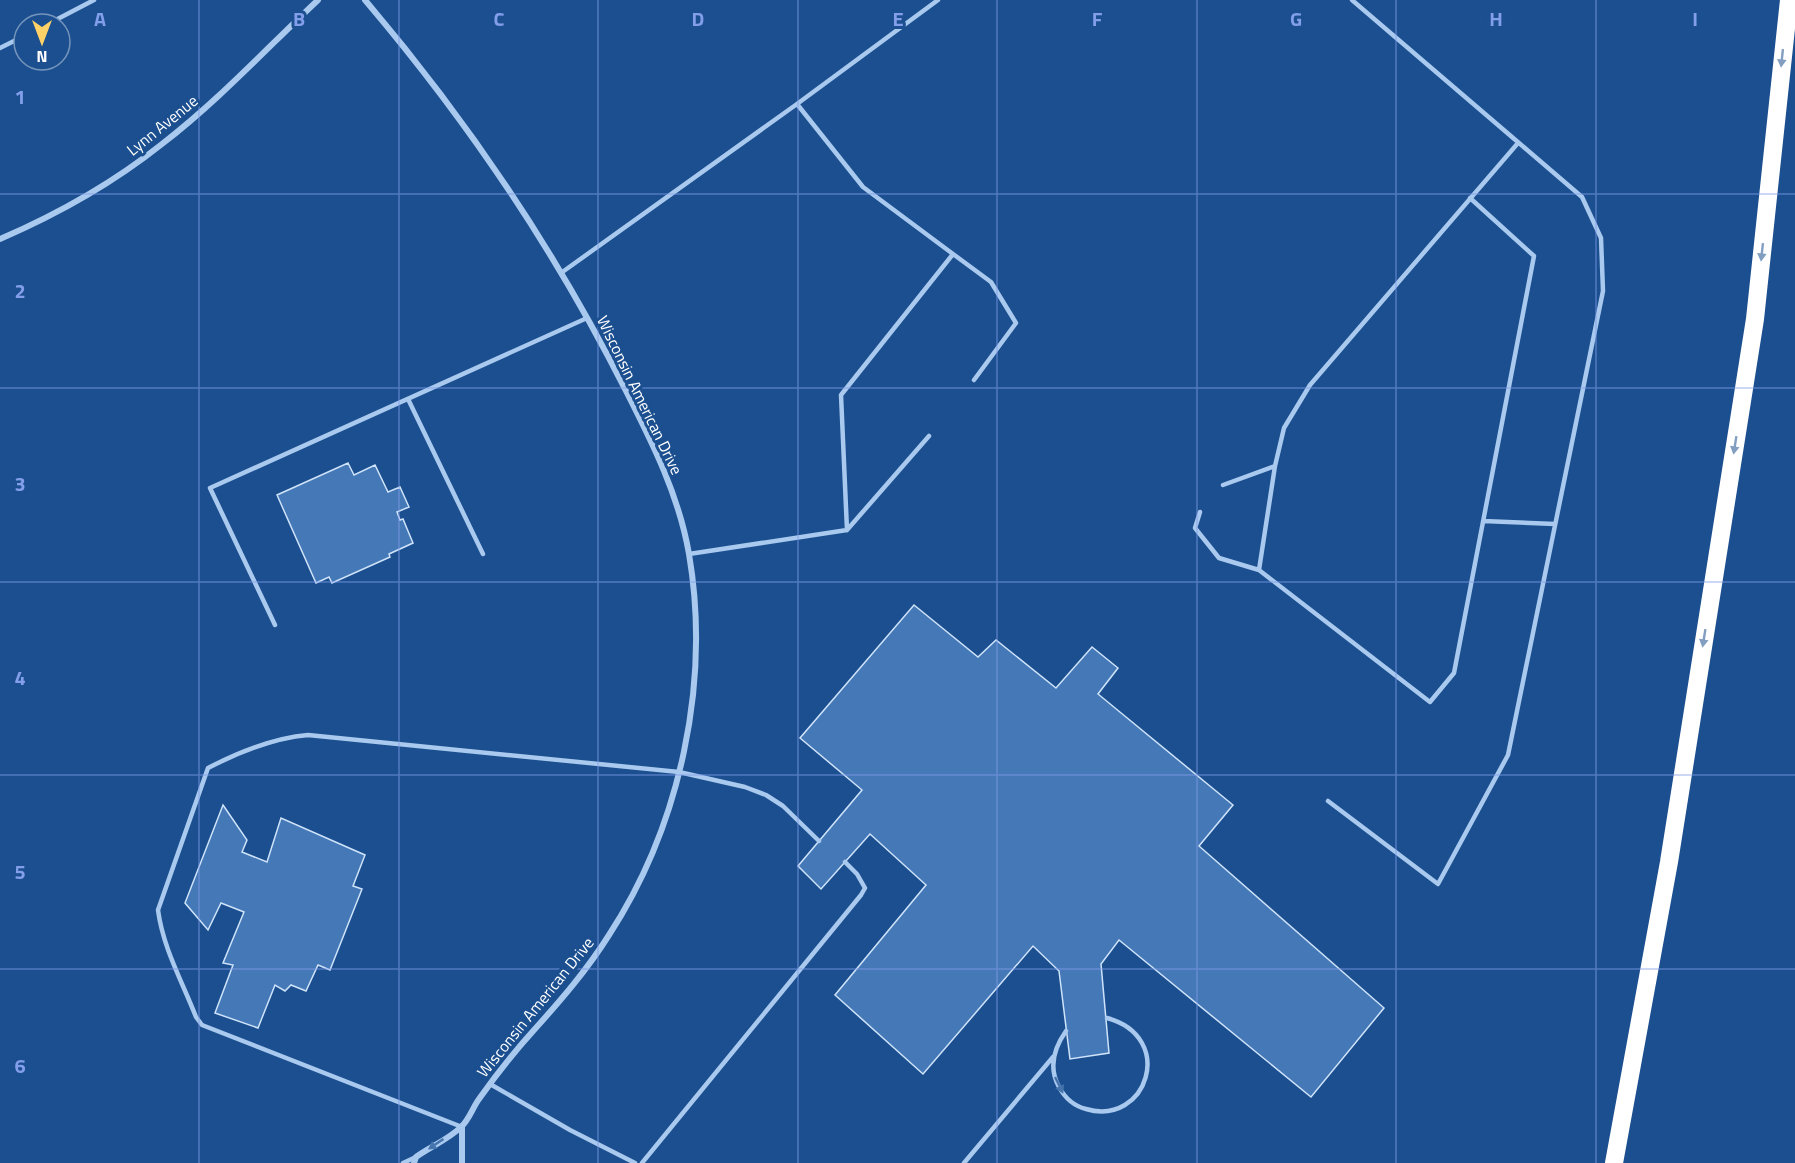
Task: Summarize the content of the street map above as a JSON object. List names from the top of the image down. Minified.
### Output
{"streets":{"street":["Lynn Avenue","Wisconsin American Drive"]},"north":"bottom","grid":{"columns":["A","B","C","D","E","F","G","H","I"],"rows":["1","2","3","4","5","6"]}}
